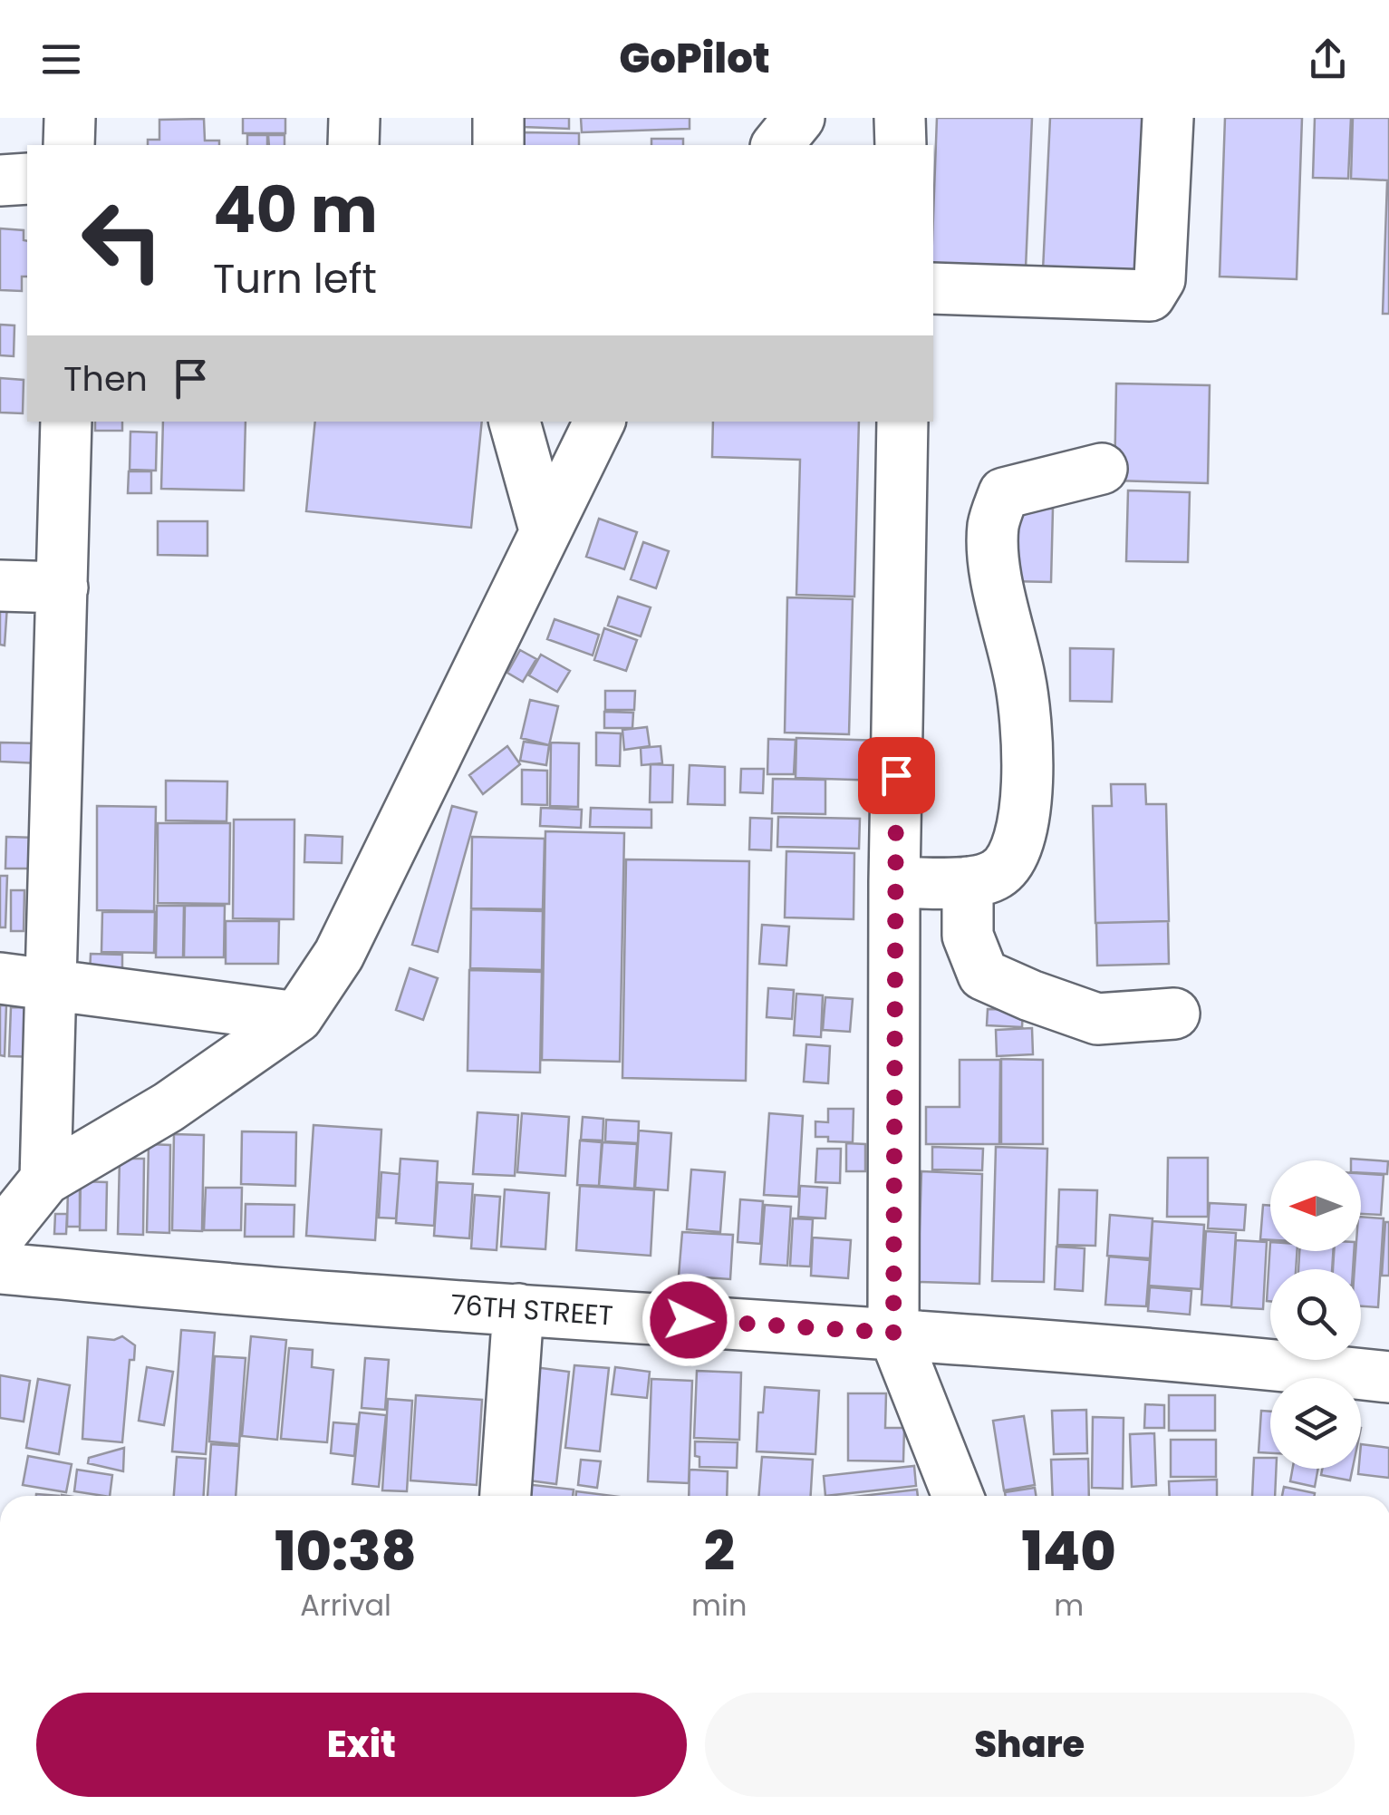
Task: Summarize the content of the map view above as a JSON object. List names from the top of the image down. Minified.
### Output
{"streets":{"street":["76TH STREET"]},"north":"left","page":{"header":"GoPilot","turn":["40 m","Turn left"],"then":"Then","eta":["10:38","Arrival","2","min","140","m"],"buttons":["Exit","Share"]}}
